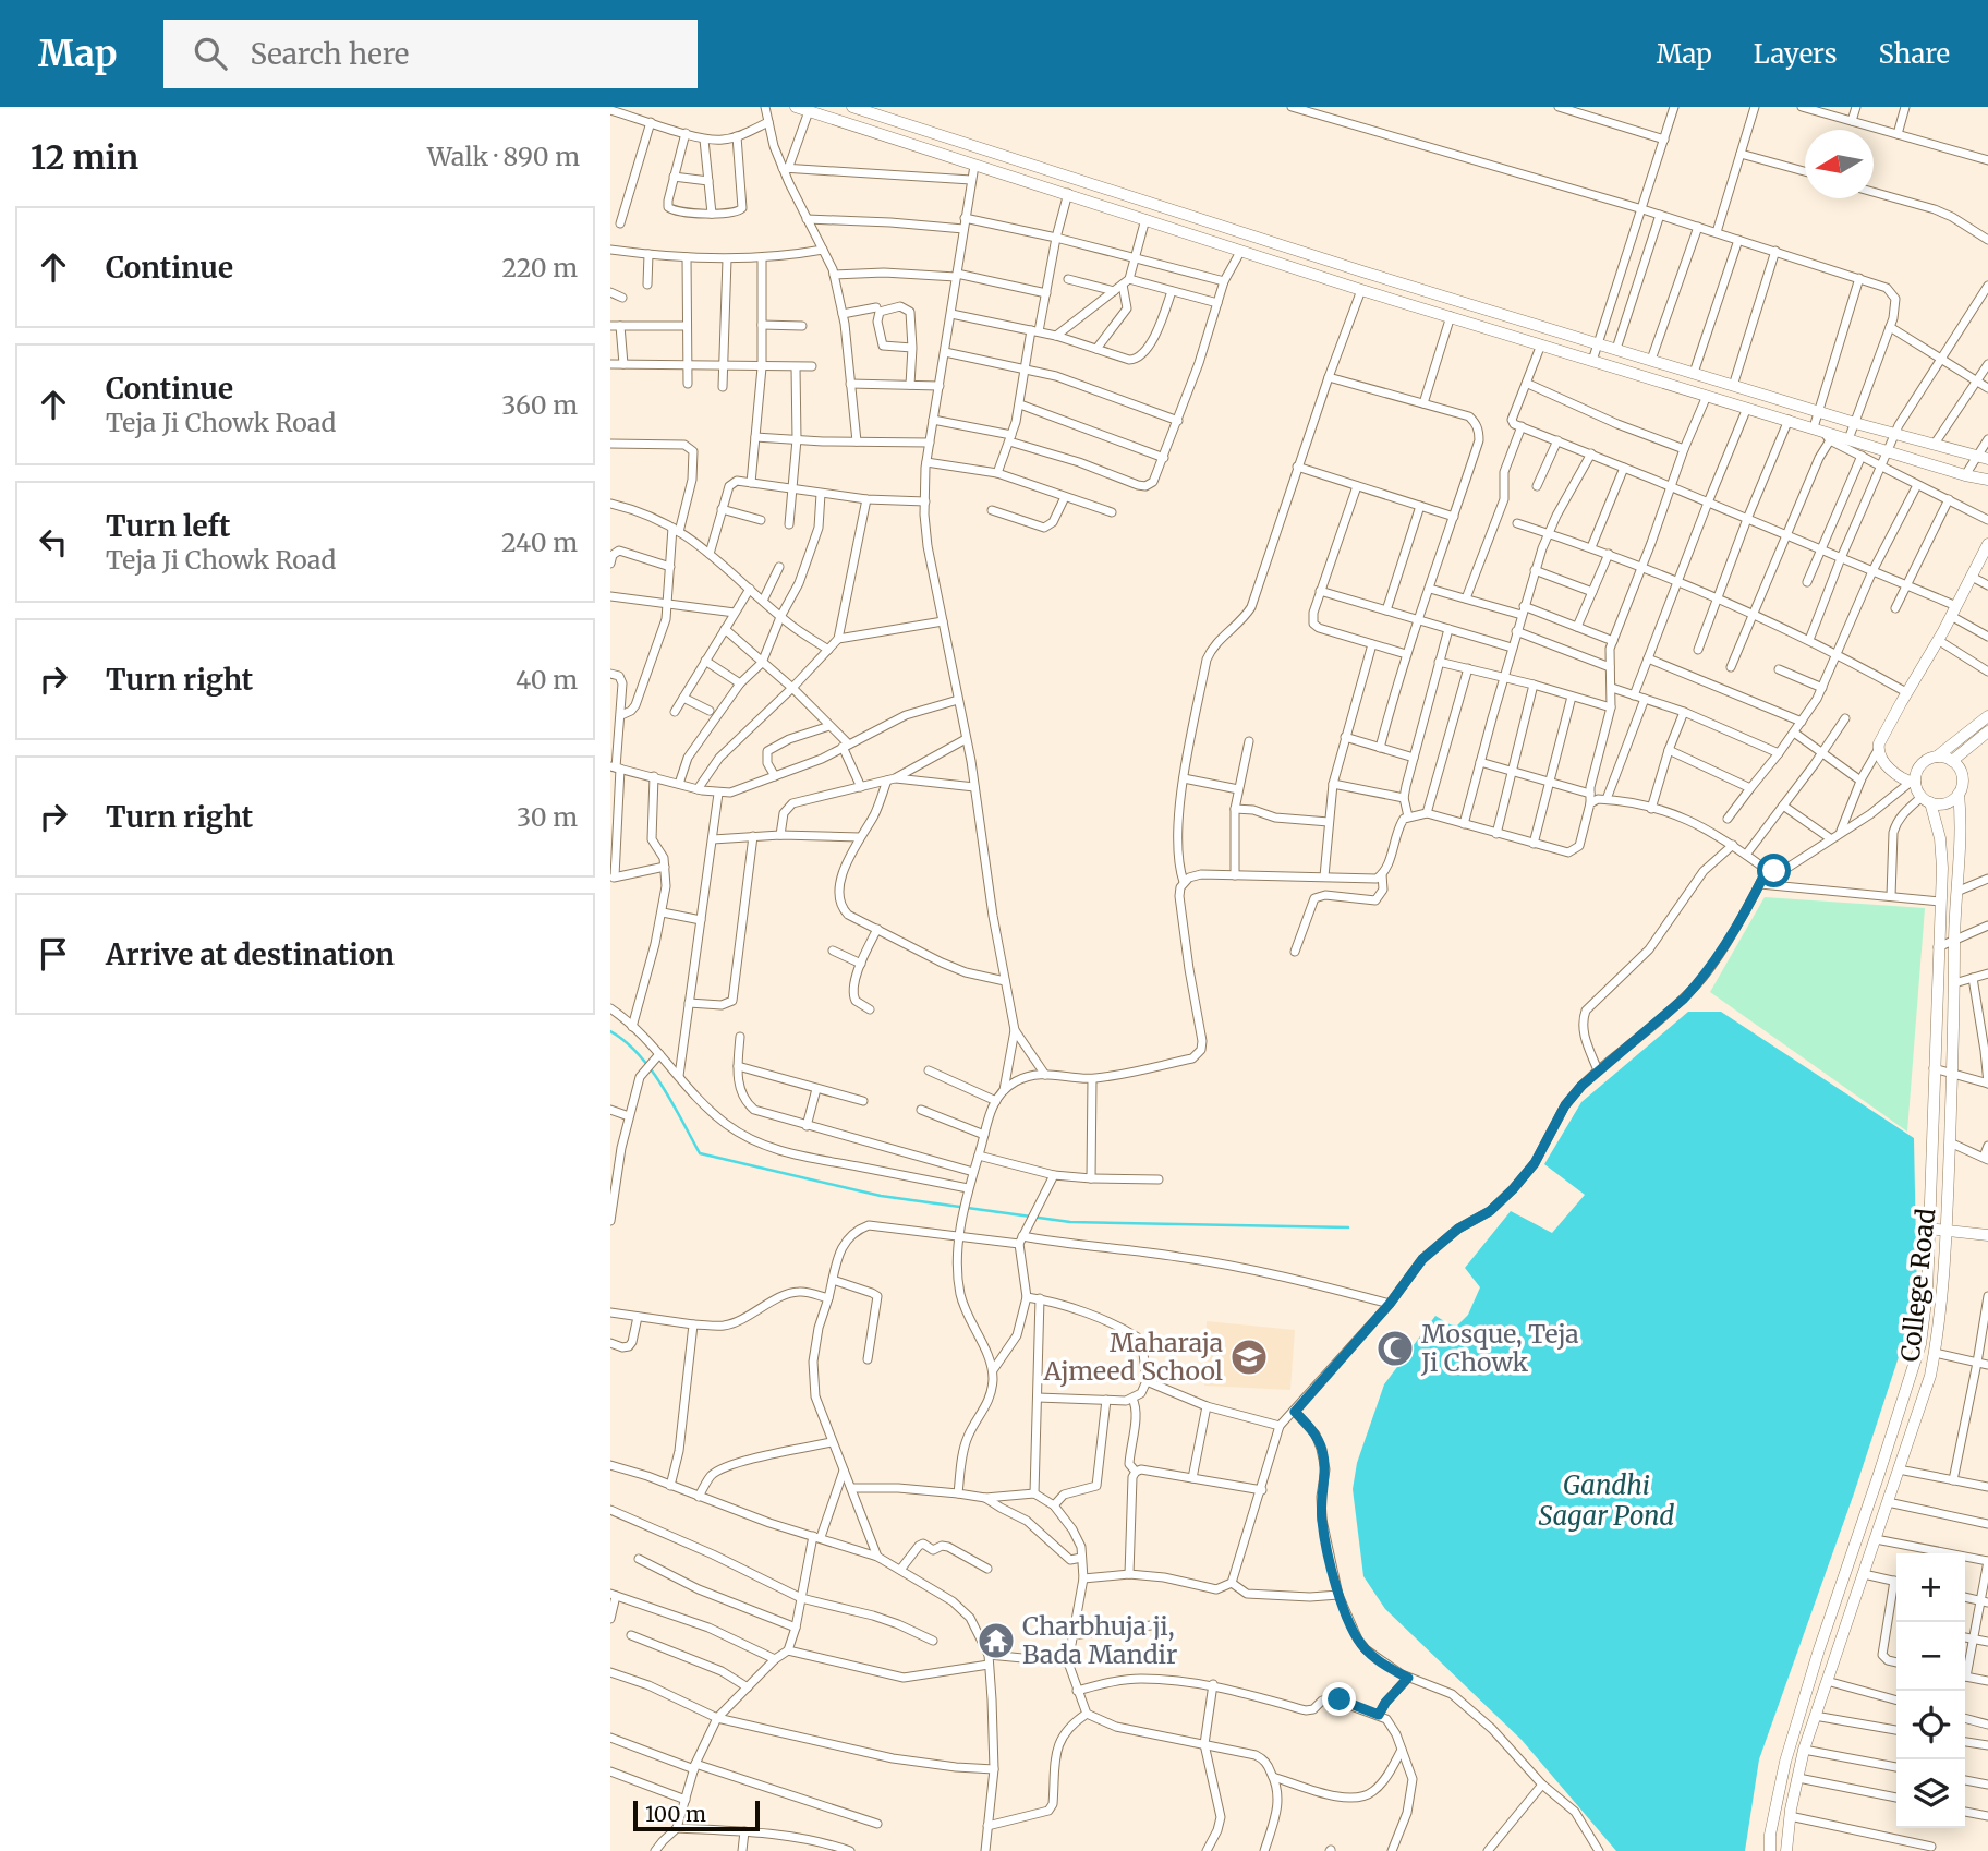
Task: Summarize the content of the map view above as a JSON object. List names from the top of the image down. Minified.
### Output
{"streets":{"main road":["College Road"]},"water":["Gandhi Sagar Pond"],"places":{"mosque":["Mosque, Teja Ji Chowk"],"school or university":["Maharaja Ajmeed School"],"temple":["Charbhuja ji, Bada Mandir"]},"scale_bar":"100 m","north":"left","page":{"header":"Map","search":"Search here","nav":["Map","Layers","Share"],"heading":["12 min","Walk · 890 m"],"list":[["Continue","220 m"],["Continue","Teja Ji Chowk Road","360 m"],["Turn left","Teja Ji Chowk Road","240 m"],["Turn right","40 m"],["Turn right","30 m"],"Arrive at destination"],"map_buttons":["+","−"],"scale":"100 m"}}
